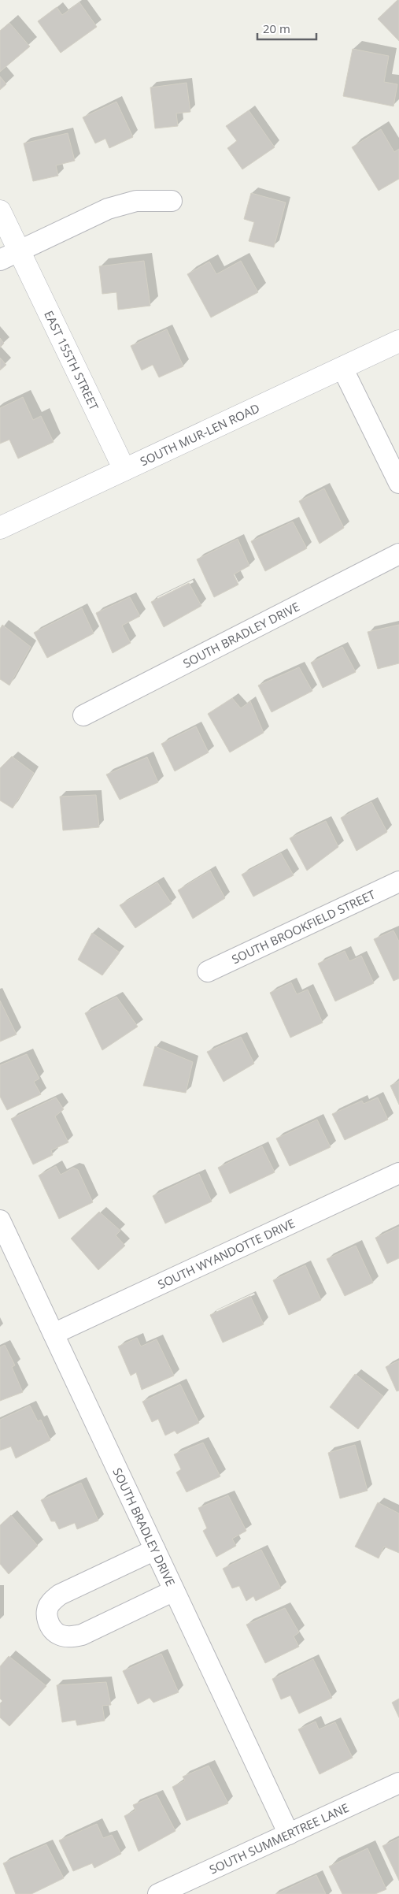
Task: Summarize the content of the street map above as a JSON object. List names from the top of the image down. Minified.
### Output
{"streets":{"main road":["EAST 155TH STREET","SOUTH MUR-LEN ROAD"],"street":["SOUTH BRADLEY DRIVE","SOUTH BROOKFIELD STREET","SOUTH WYANDOTTE DRIVE","SOUTH SUMMERTREE LANE"]},"crossings":[["EAST 155TH STREET","SOUTH MUR-LEN ROAD"],["SOUTH BRADLEY DRIVE","SOUTH WYANDOTTE DRIVE"],["SOUTH BRADLEY DRIVE","SOUTH SUMMERTREE LANE"]],"scale_bar":"20 m"}
